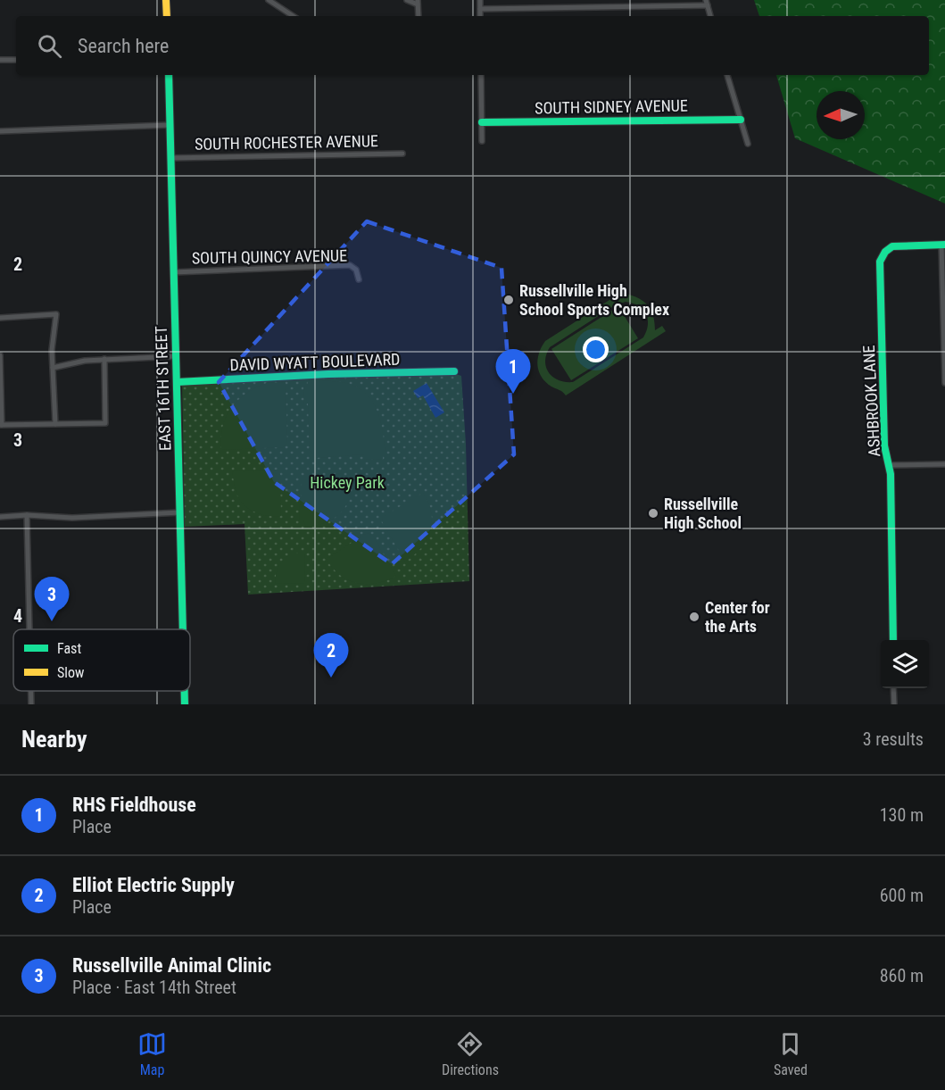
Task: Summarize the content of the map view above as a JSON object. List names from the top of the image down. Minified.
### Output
{"streets":{"street":["SOUTH SIDNEY AVENUE","SOUTH ROCHESTER AVENUE","SOUTH QUINCY AVENUE","DAVID WYATT BOULEVARD","EAST 16TH STREET","ASHBROOK LANE"]},"crossings":[["SOUTH ROCHESTER AVENUE","EAST 16TH STREET"],["SOUTH QUINCY AVENUE","EAST 16TH STREET"],["DAVID WYATT BOULEVARD","EAST 16TH STREET"]],"parks":["Hickey Park"],"places":["Russellville High School Sports Complex","Russellville High School","Center for the Arts"],"legend":["Fast","Slow"],"north":"left","page":{"search":"Search here","pins":["1","3","2"],"heading":["Nearby","3 results"],"list":[{"mark":"1","name":"RHS Fieldhouse","note":"Place","value":"130 m"},{"mark":"2","name":"Elliot Electric Supply","note":"Place","value":"600 m"},{"mark":"3","name":"Russellville Animal Clinic","note":"Place · East 14th Street","value":"860 m"}],"nav":["Map","Directions","Saved"]},"grid":{"rows":["2","3","4"]}}
